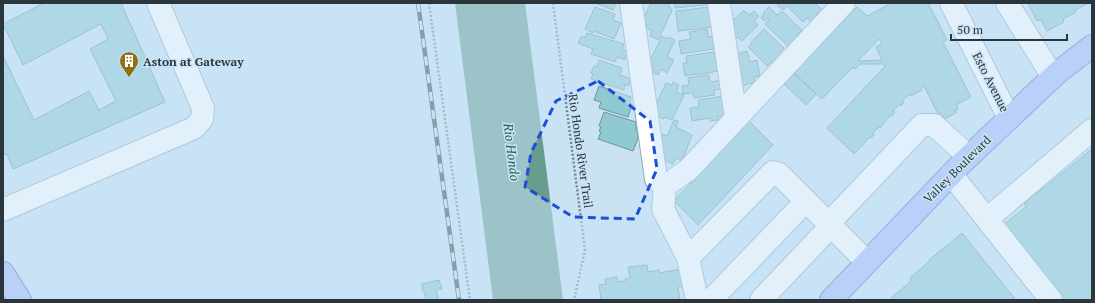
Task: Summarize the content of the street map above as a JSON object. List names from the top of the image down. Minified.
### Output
{"streets":{"main road":["Valley Boulevard"],"street":["Esto Avenue"],"path":["Rio Hondo River Trail"]},"crossings":[["Esto Avenue","Valley Boulevard"]],"water":["Rio Hondo"],"places":{"building":["Aston at Gateway"]},"scale_bar":"50 m"}
